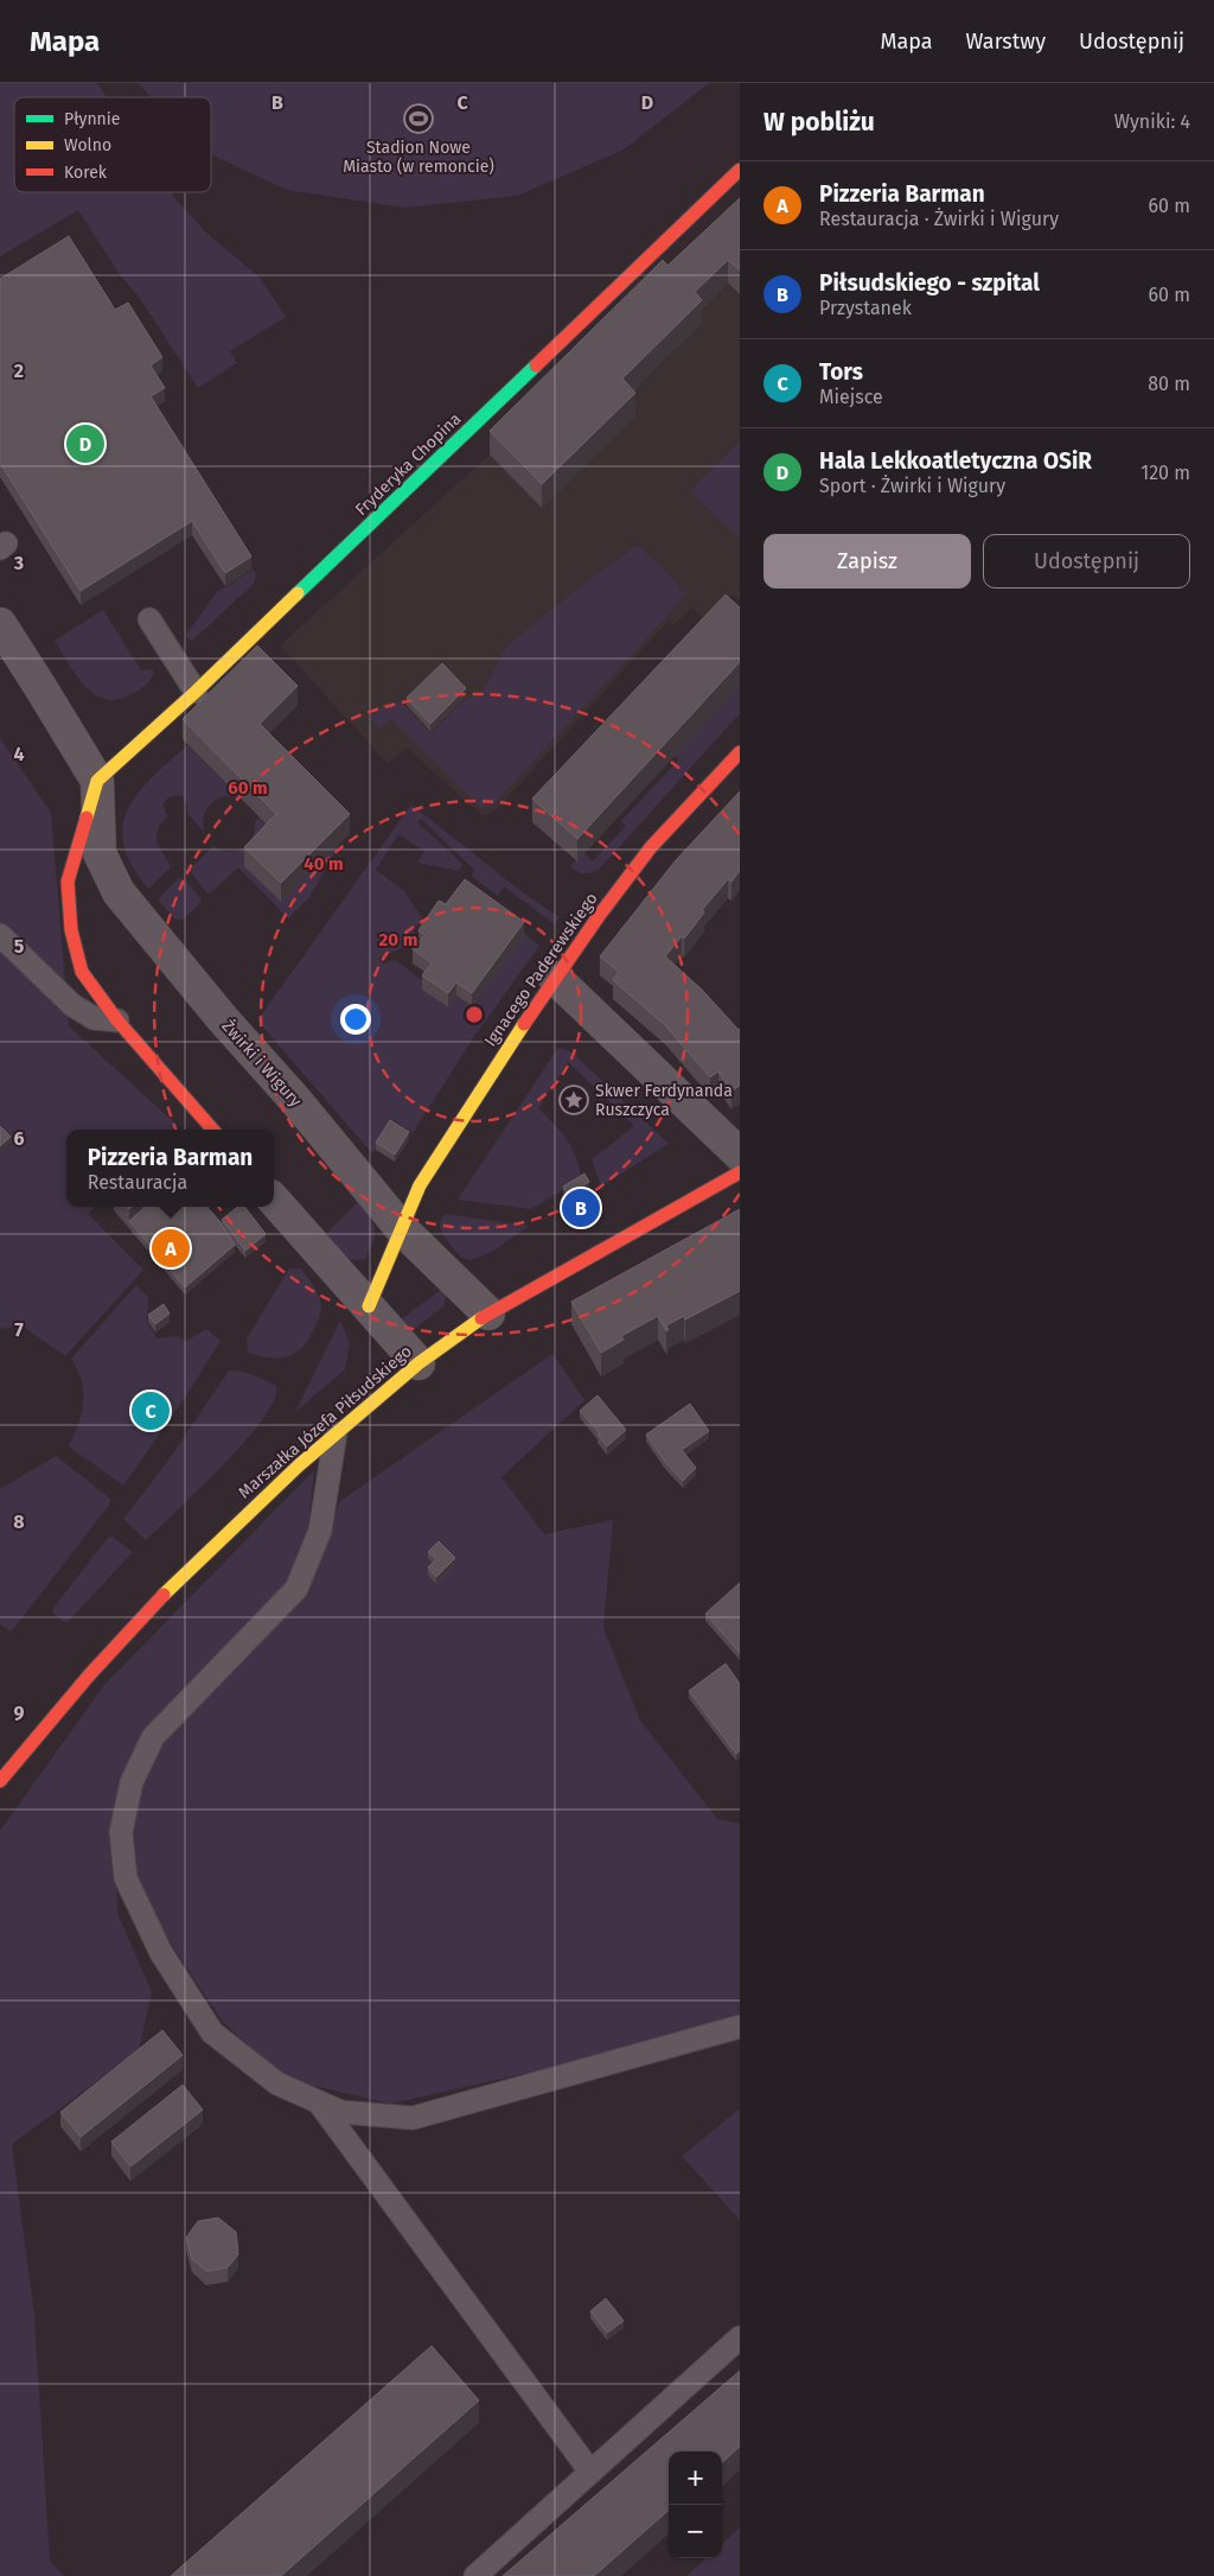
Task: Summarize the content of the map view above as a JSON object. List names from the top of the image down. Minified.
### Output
{"streets":{"street":["Fryderyka Chopina","Ignacego Paderewskiego","Żwirki i Wigury","Marszałka Józefa Piłsudskiego"]},"crossings":[["Fryderyka Chopina","Żwirki i Wigury"],["Ignacego Paderewskiego","Żwirki i Wigury"],["Żwirki i Wigury","Marszałka Józefa Piłsudskiego"]],"places":{"sports":["Stadion Nowe Miasto (w remoncie)"],"place":["Skwer Ferdynanda Ruszczyca"]},"legend":["Płynnie","Wolno","Korek"],"page":{"header":"Mapa","nav":["Mapa","Warstwy","Udostępnij"],"heading":["W pobliżu","Wyniki: 4"],"list":[{"mark":"A","name":"Pizzeria Barman","note":"Restauracja · Żwirki i Wigury","value":"60 m"},{"mark":"B","name":"Piłsudskiego - szpital","note":"Przystanek","value":"60 m"},{"mark":"C","name":"Tors","note":"Miejsce","value":"80 m"},{"mark":"D","name":"Hala Lekkoatletyczna OSiR","note":"Sport · Żwirki i Wigury","value":"120 m"}],"pins":["D","B","A","C"],"buttons":["Zapisz","Udostępnij"],"popup":["Pizzeria Barman","Restauracja"],"map_buttons":["+","−"]},"grid":{"columns":["B","C","D"],"rows":["2","3","4","5","6","7","8","9"]},"rings":["60 m","40 m","20 m"]}
